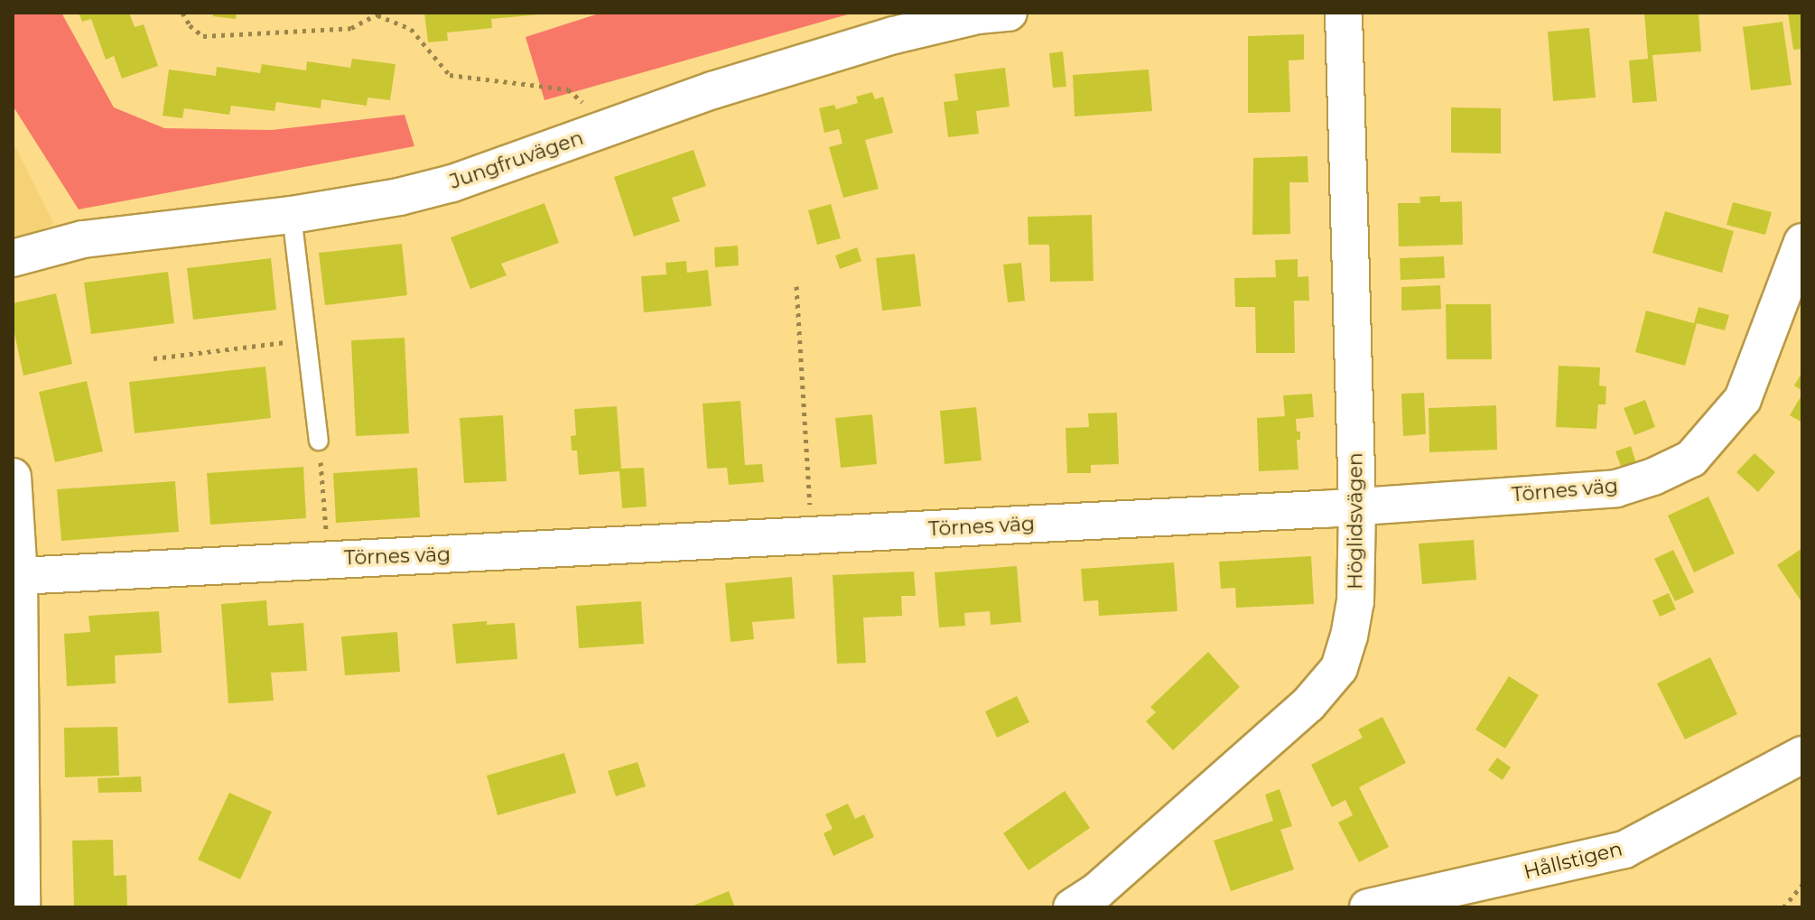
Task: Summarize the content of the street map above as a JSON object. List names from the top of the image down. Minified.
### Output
{"streets":{"street":["Jungfruvägen","Törnes väg","Höglidsvägen","Hållstigen"]},"crossings":[["Törnes väg","Höglidsvägen"]]}
